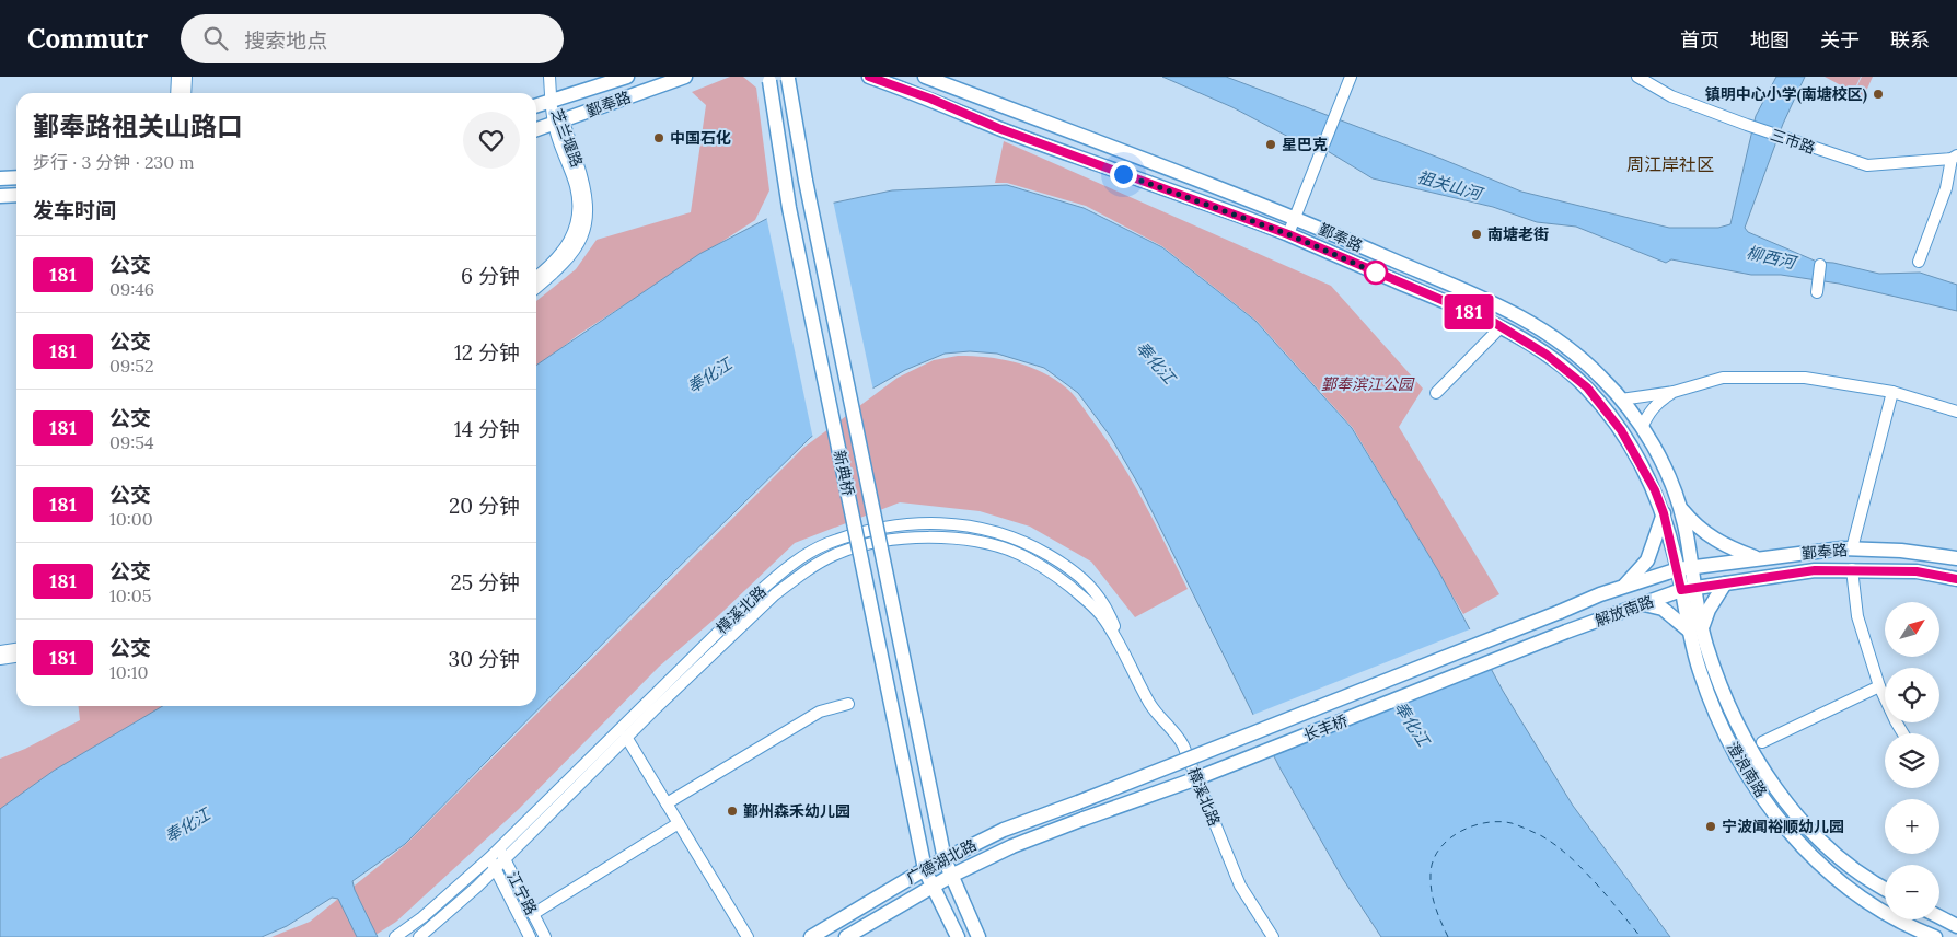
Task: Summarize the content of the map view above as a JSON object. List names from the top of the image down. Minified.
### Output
{"streets":{"main road":["鄞奉路","新典桥","解放南路","长丰桥","澄浪南路","广德湖北路"],"street":["芝兰堰路","三市路","樟溪北路","江宁路"]},"crossings":[["鄞奉路","芝兰堰路"],["鄞奉路","解放南路"],["鄞奉路","长丰桥"],["鄞奉路","澄浪南路"],["新典桥","广德湖北路"],["樟溪北路","江宁路"],["解放南路","长丰桥"],["解放南路","澄浪南路"],["长丰桥","广德湖北路"]],"districts":["周江岸社区"],"water":["祖关山河","柳西河","奉化江"],"parks":["鄞奉滨江公园"],"places":["镇明中心小学(南塘校区)","中国石化","星巴克","南塘老街","鄞州森禾幼儿园","宁波闻裕顺幼儿园"],"lines":["bus line 181"],"north":"top right","page":{"header":"Commutr","search":"搜索地点","nav":["首页","地图","关于","联系"],"on_map":"181","heading":[["鄞奉路祖关山路口","步行 · 3 分钟 · 230 m"],"发车时间"],"list":[{"mark":"181","name":"公交","note":"09:46","value":"6 分钟"},{"mark":"181","name":"公交","note":"09:52","value":"12 分钟"},{"mark":"181","name":"公交","note":"09:54","value":"14 分钟"},{"mark":"181","name":"公交","note":"10:00","value":"20 分钟"},{"mark":"181","name":"公交","note":"10:05","value":"25 分钟"},{"mark":"181","name":"公交","note":"10:10","value":"30 分钟"}],"map_buttons":["+","−"]}}
